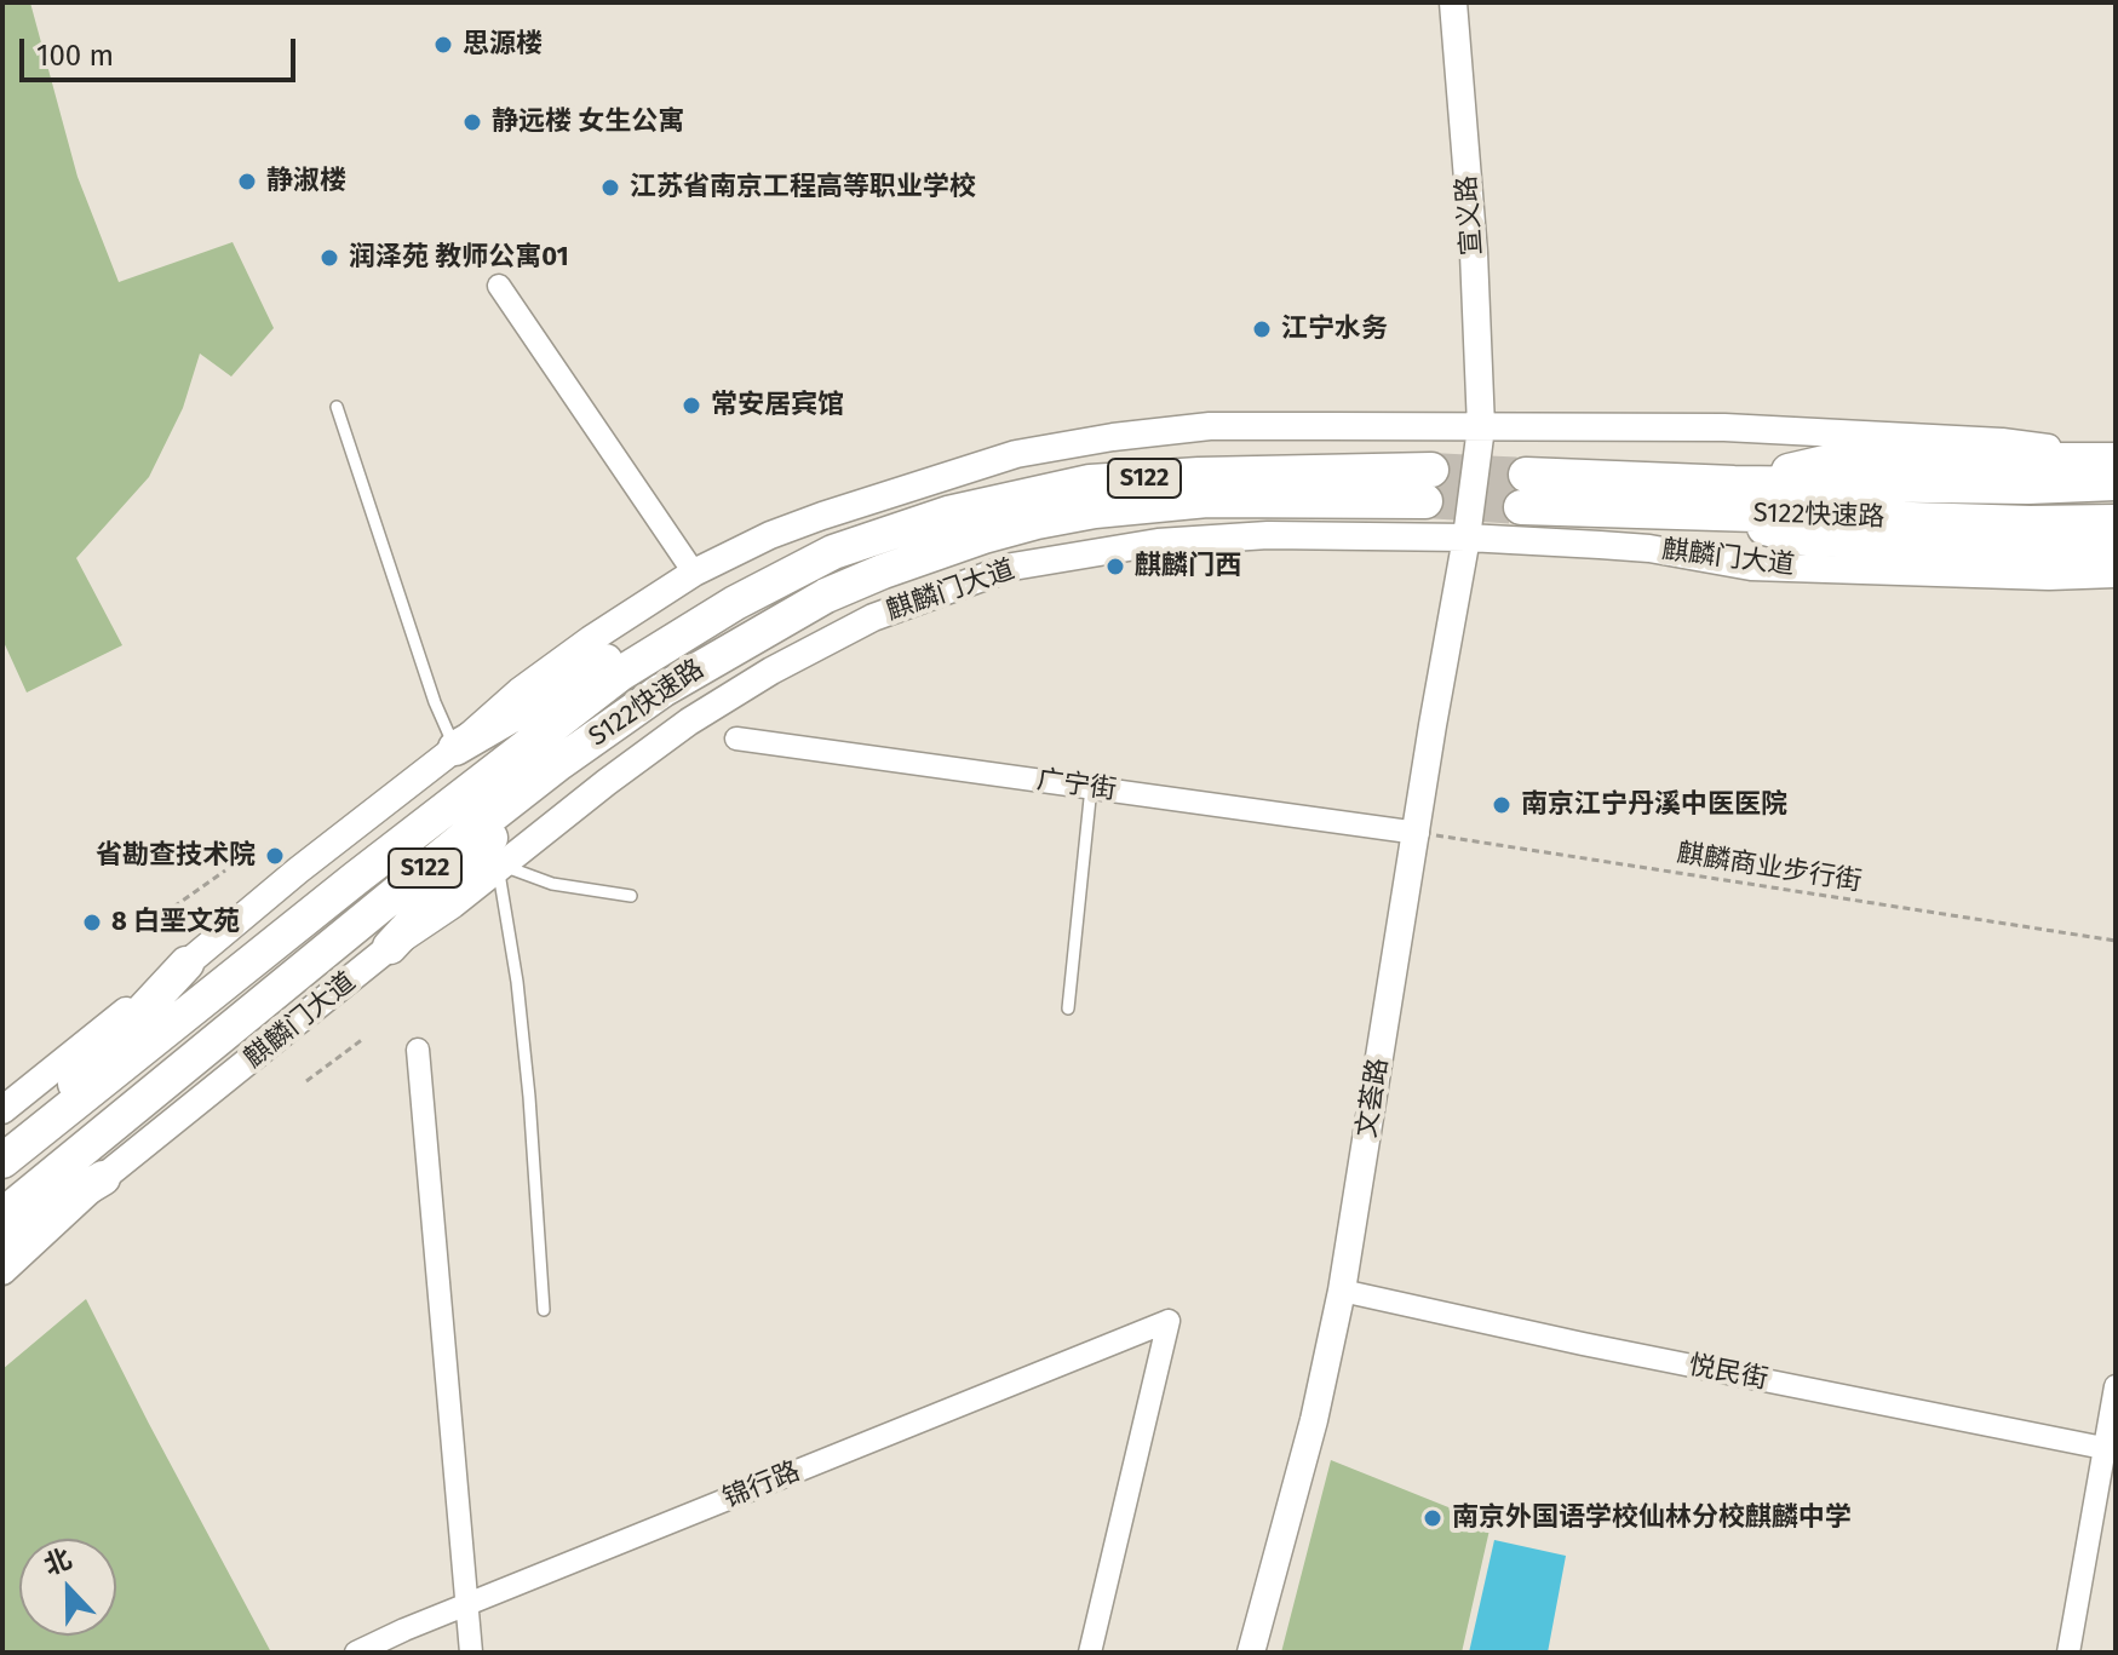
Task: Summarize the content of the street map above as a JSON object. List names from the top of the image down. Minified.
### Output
{"streets":{"highway":["S122","S122快速路"],"street":["宣义路","麒麟门大道","广宁街","文荟路","悦民街","锦行路"],"path":["麒麟商业步行街"]},"crossings":[["宣义路","麒麟门大道"],["宣义路","文荟路"],["麒麟门大道","文荟路"],["广宁街","麒麟商业步行街"],["广宁街","文荟路"],["麒麟商业步行街","文荟路"],["文荟路","悦民街"]],"places":["思源楼","静远楼 女生公寓","静淑楼","江苏省南京工程高等职业学校","润泽苑 教师公寓01","江宁水务","常安居宾馆","麒麟门西","南京江宁丹溪中医医院","省勘查技术院","8 白垩文苑","南京外国语学校仙林分校麒麟中学"],"scale_bar":"100 m","north":"top"}
